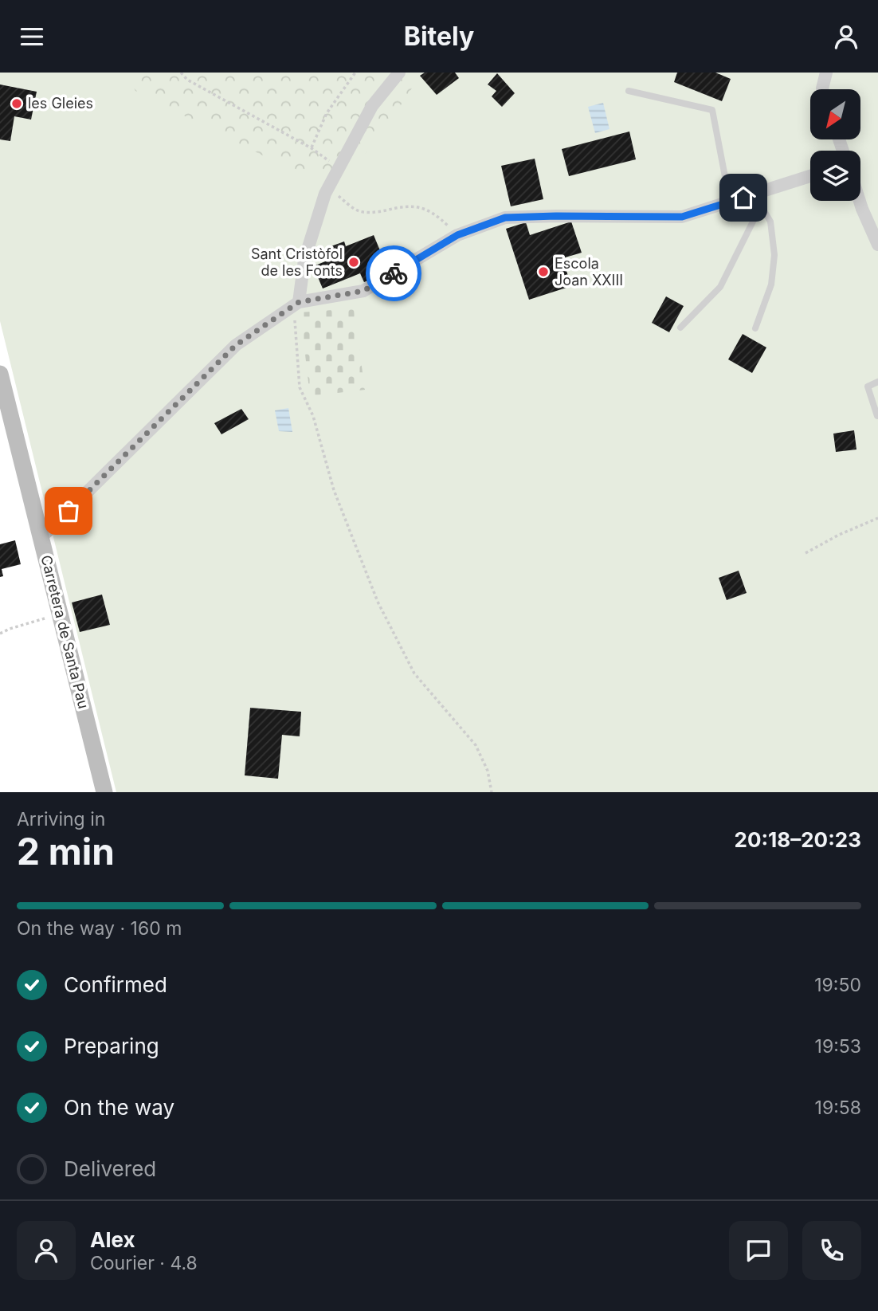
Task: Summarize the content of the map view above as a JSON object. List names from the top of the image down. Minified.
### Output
{"streets":{"main road":["Carretera de Santa Pau"]},"places":["les Gleies","Sant Cristòfol de les Fonts","Escola Joan XXIII"],"north":"bottom left","page":{"header":"Bitely","heading":["2 min","Arriving in","20:18–20:23"],"panel":["Alex","Courier · 4.8"],"bar":"On the way · 160 m","list":[["Confirmed","19:50"],["Preparing","19:53"],["On the way","19:58"],"Delivered"]}}
